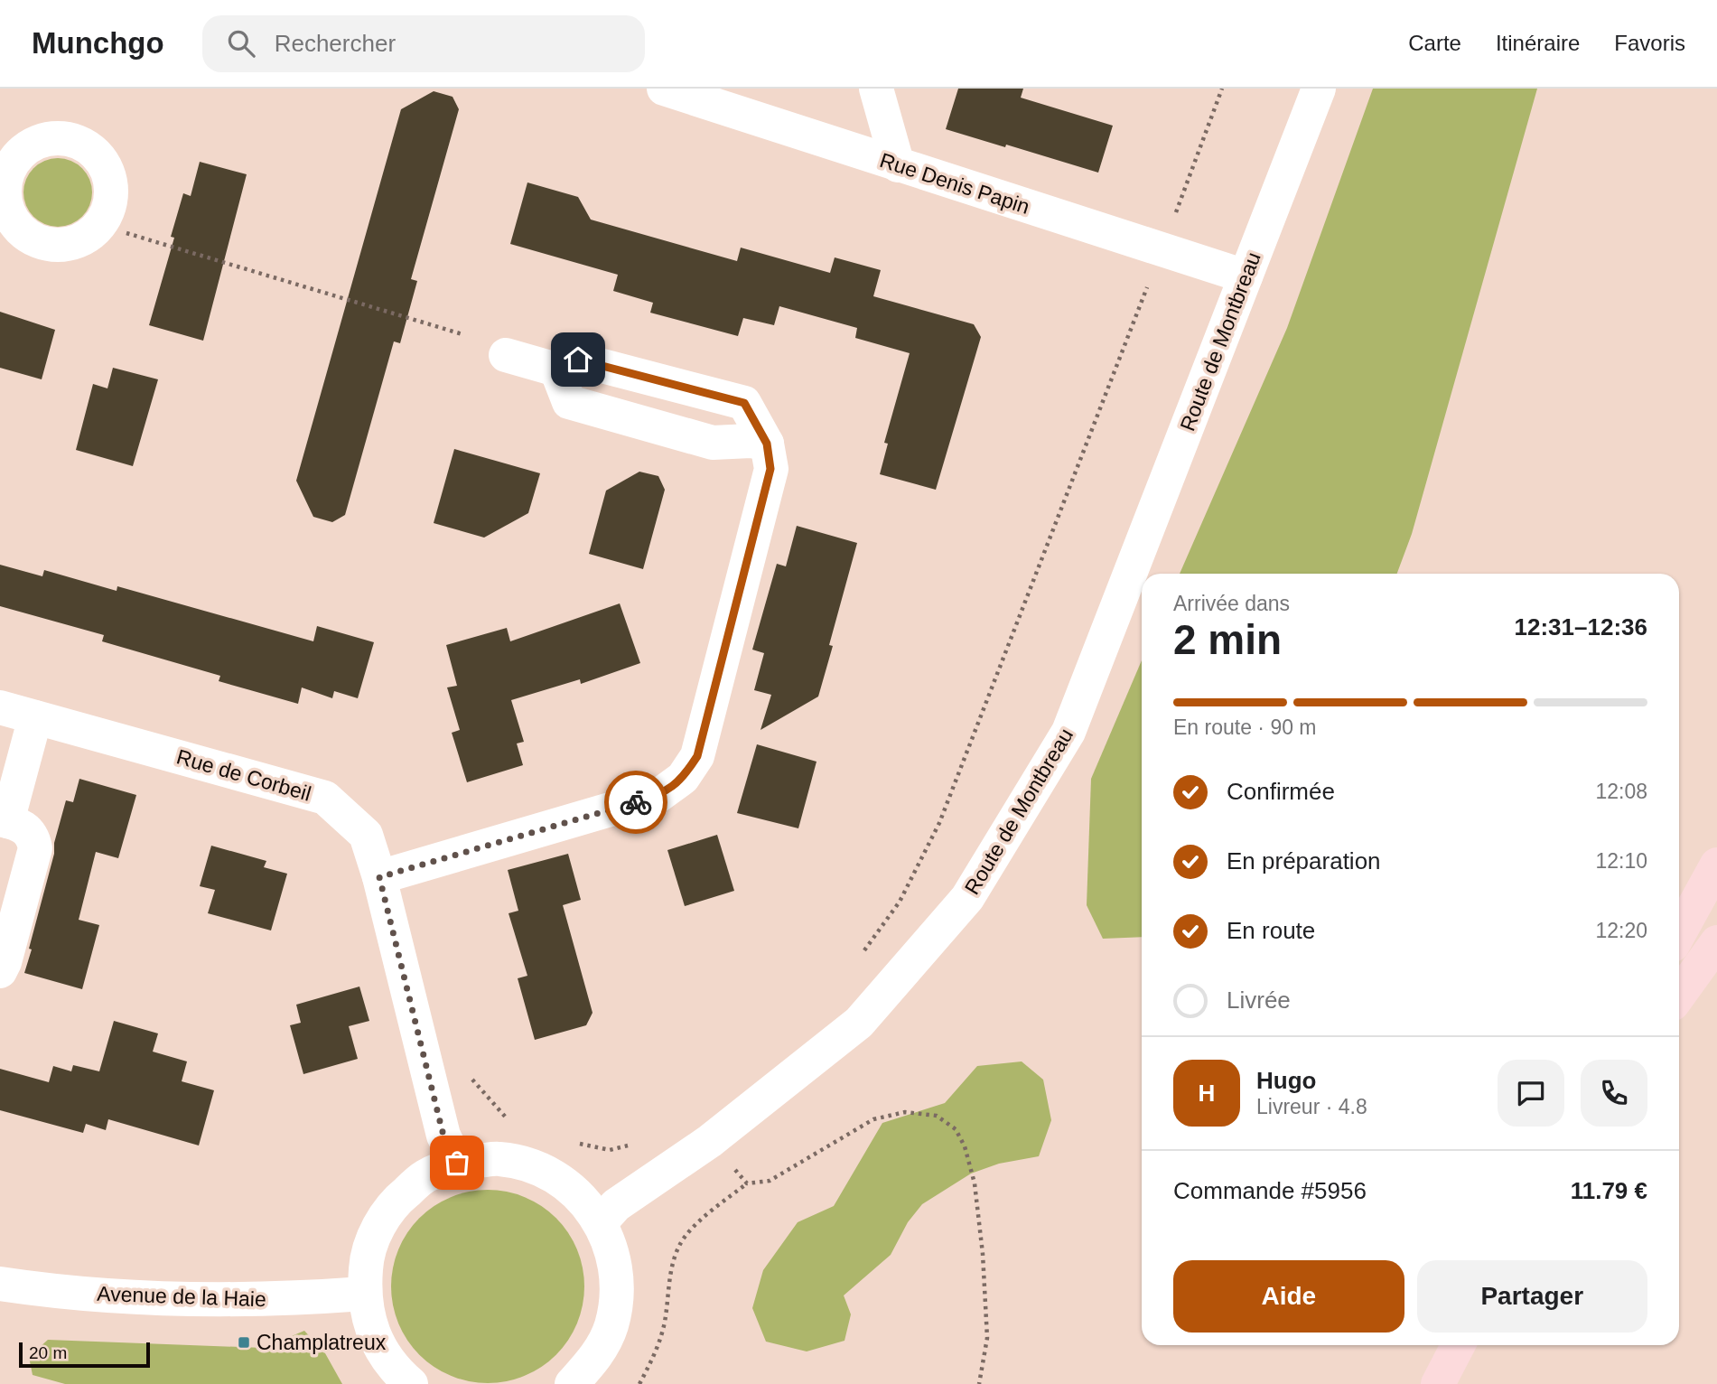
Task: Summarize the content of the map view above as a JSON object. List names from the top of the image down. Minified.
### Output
{"streets":{"street":["Rue Denis Papin","Route de Montbreau","Rue de Corbeil","Avenue de la Haie"]},"crossings":[["Rue Denis Papin","Route de Montbreau"]],"places":{"transit":["Champlatreux"]},"scale_bar":"20 m","page":{"header":"Munchgo","search":"Rechercher","nav":["Carte","Itinéraire","Favoris"],"heading":["2 min","Arrivée dans","12:31–12:36"],"panel":["Hugo","Livreur · 4.8","Commande #5956","11.79 €"],"bar":"En route · 90 m","list":[["Confirmée","12:08"],["En préparation","12:10"],["En route","12:20"],"Livrée"],"round":"H","buttons":["Aide","Partager"],"scale":"20 m"}}
